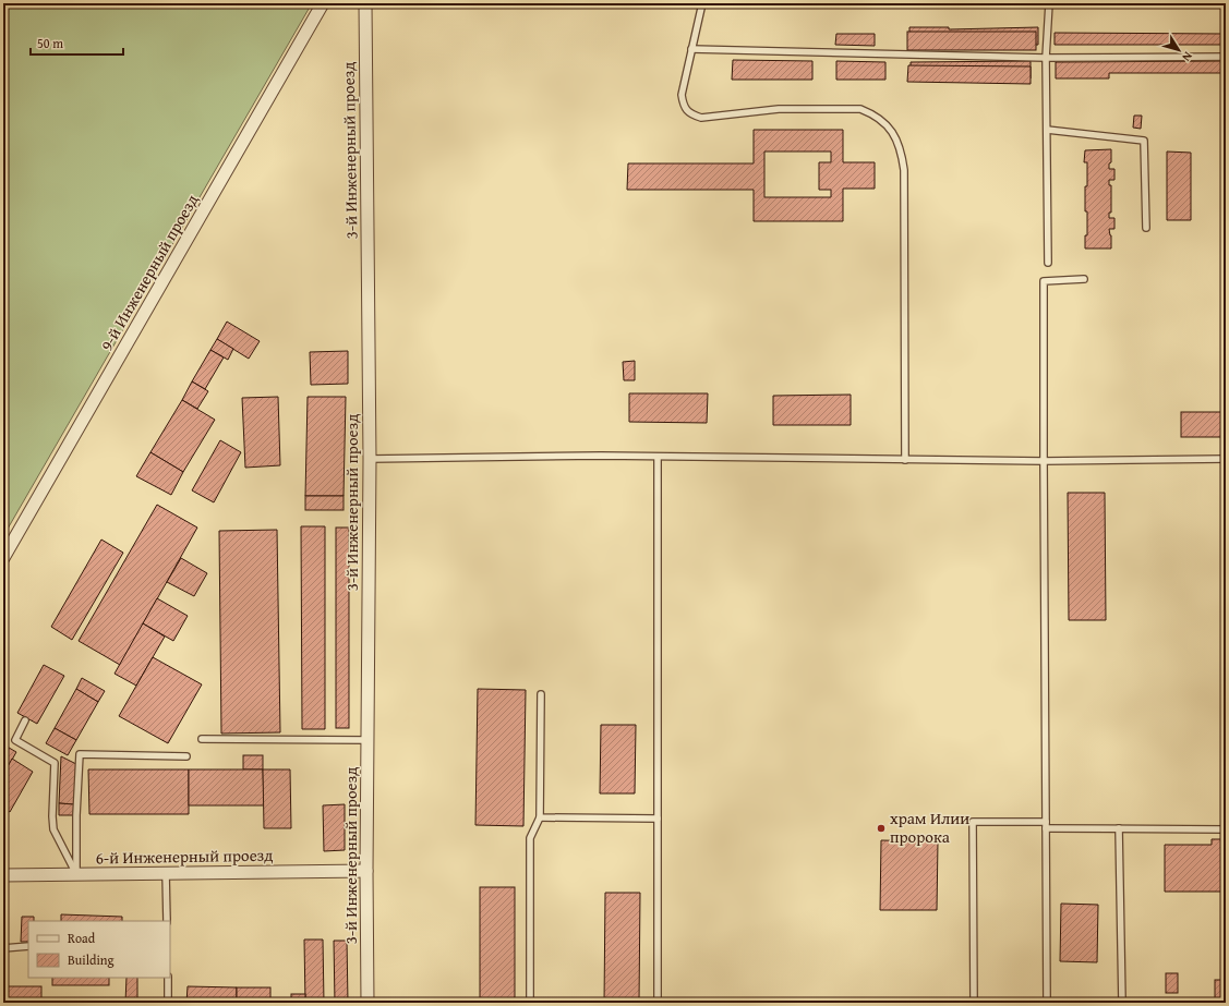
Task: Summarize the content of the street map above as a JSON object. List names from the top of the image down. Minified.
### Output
{"streets":{"street":["3-й Инженерный проезд","9-й Инженерный проезд","6-й Инженерный проезд"]},"crossings":[["3-й Инженерный проезд","6-й Инженерный проезд"]],"places":["храм Илии пророка"],"legend":["Road","Building"],"scale_bar":"50 m","north":"bottom right"}
